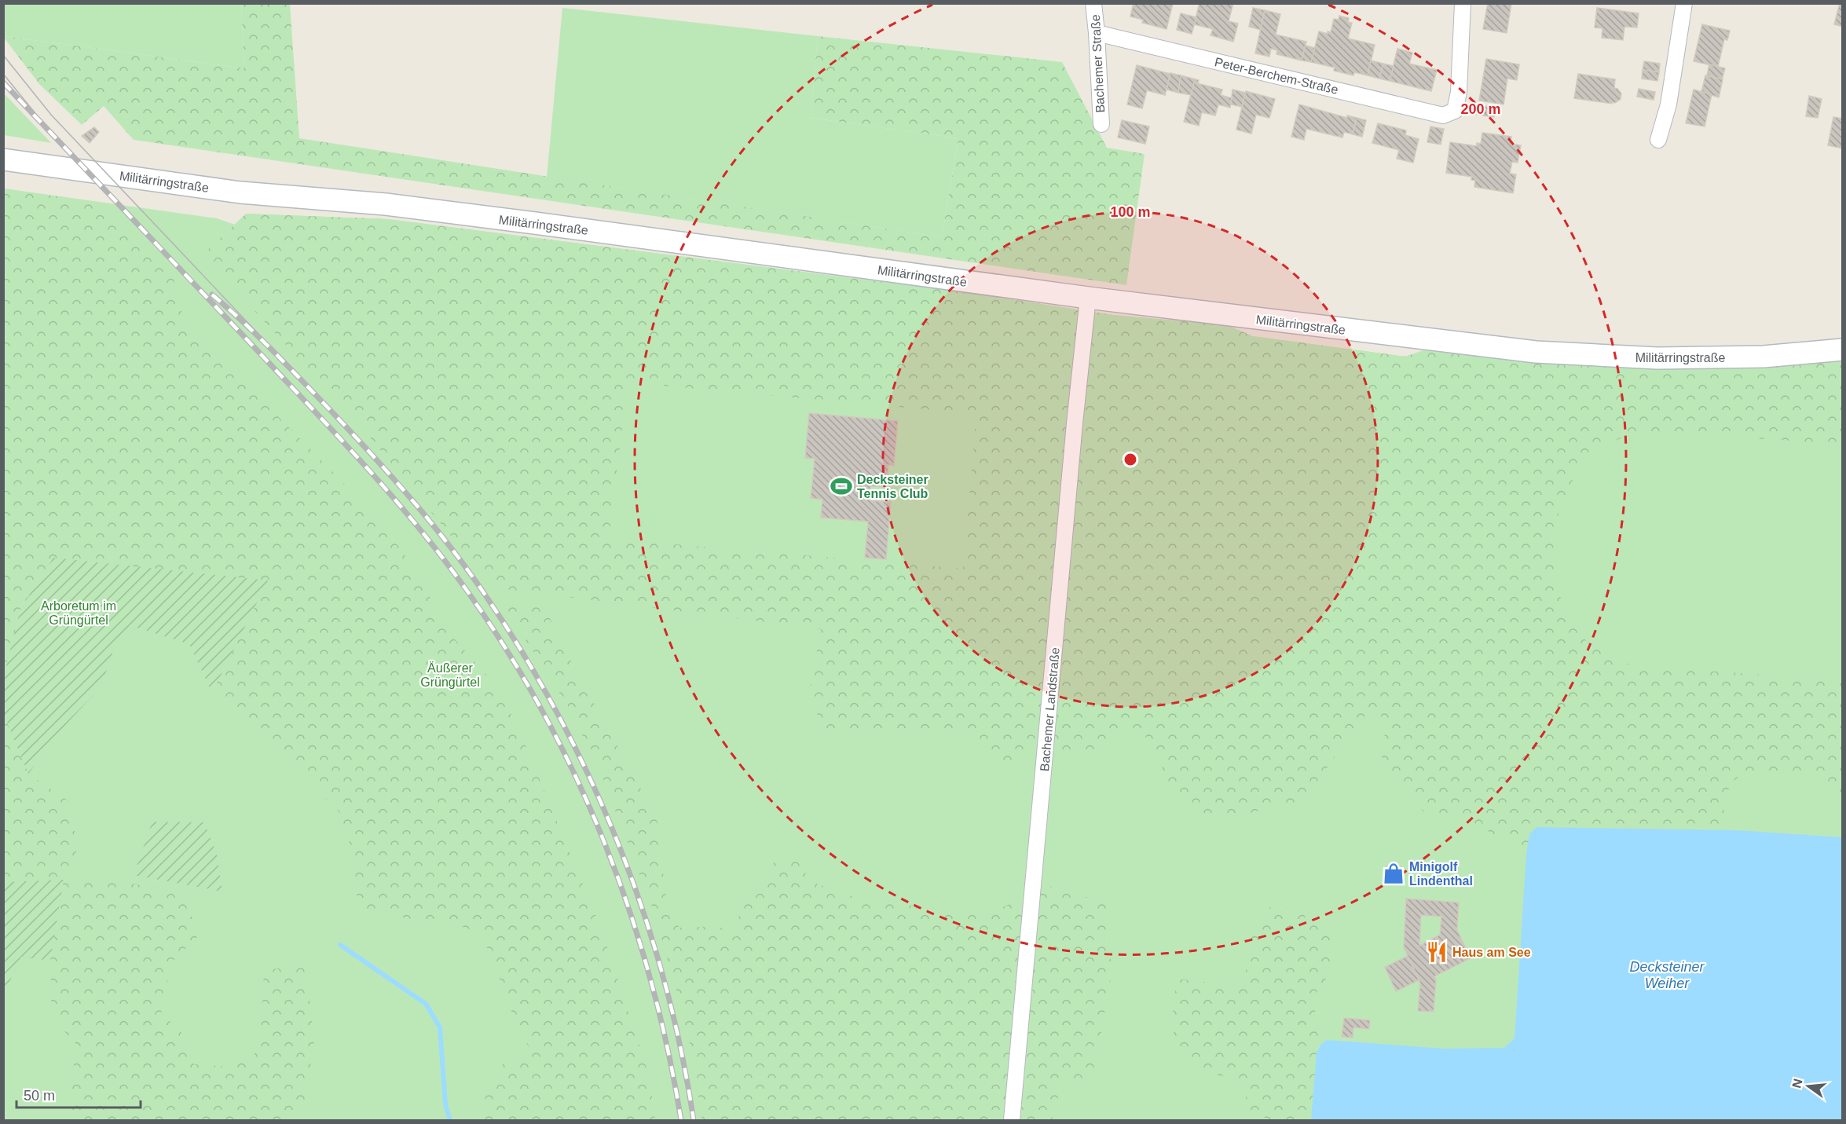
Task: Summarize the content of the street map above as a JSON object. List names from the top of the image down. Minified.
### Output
{"streets":{"main road":["Militärringstraße"],"street":["Bachemer Straße","Peter-Berchem-Straße","Bachemer Landstraße"]},"crossings":[["Bachemer Straße","Peter-Berchem-Straße"],["Militärringstraße","Bachemer Landstraße"]],"water":["Decksteiner Weiher"],"parks":["Arboretum im Grüngürtel","Äußerer Grüngürtel"],"places":{"sports":["Decksteiner Tennis Club"],"shop":["Minigolf Lindenthal"],"restaurant":["Haus am See"]},"scale_bar":"50 m","north":"left","rings":["200 m","100 m"]}
